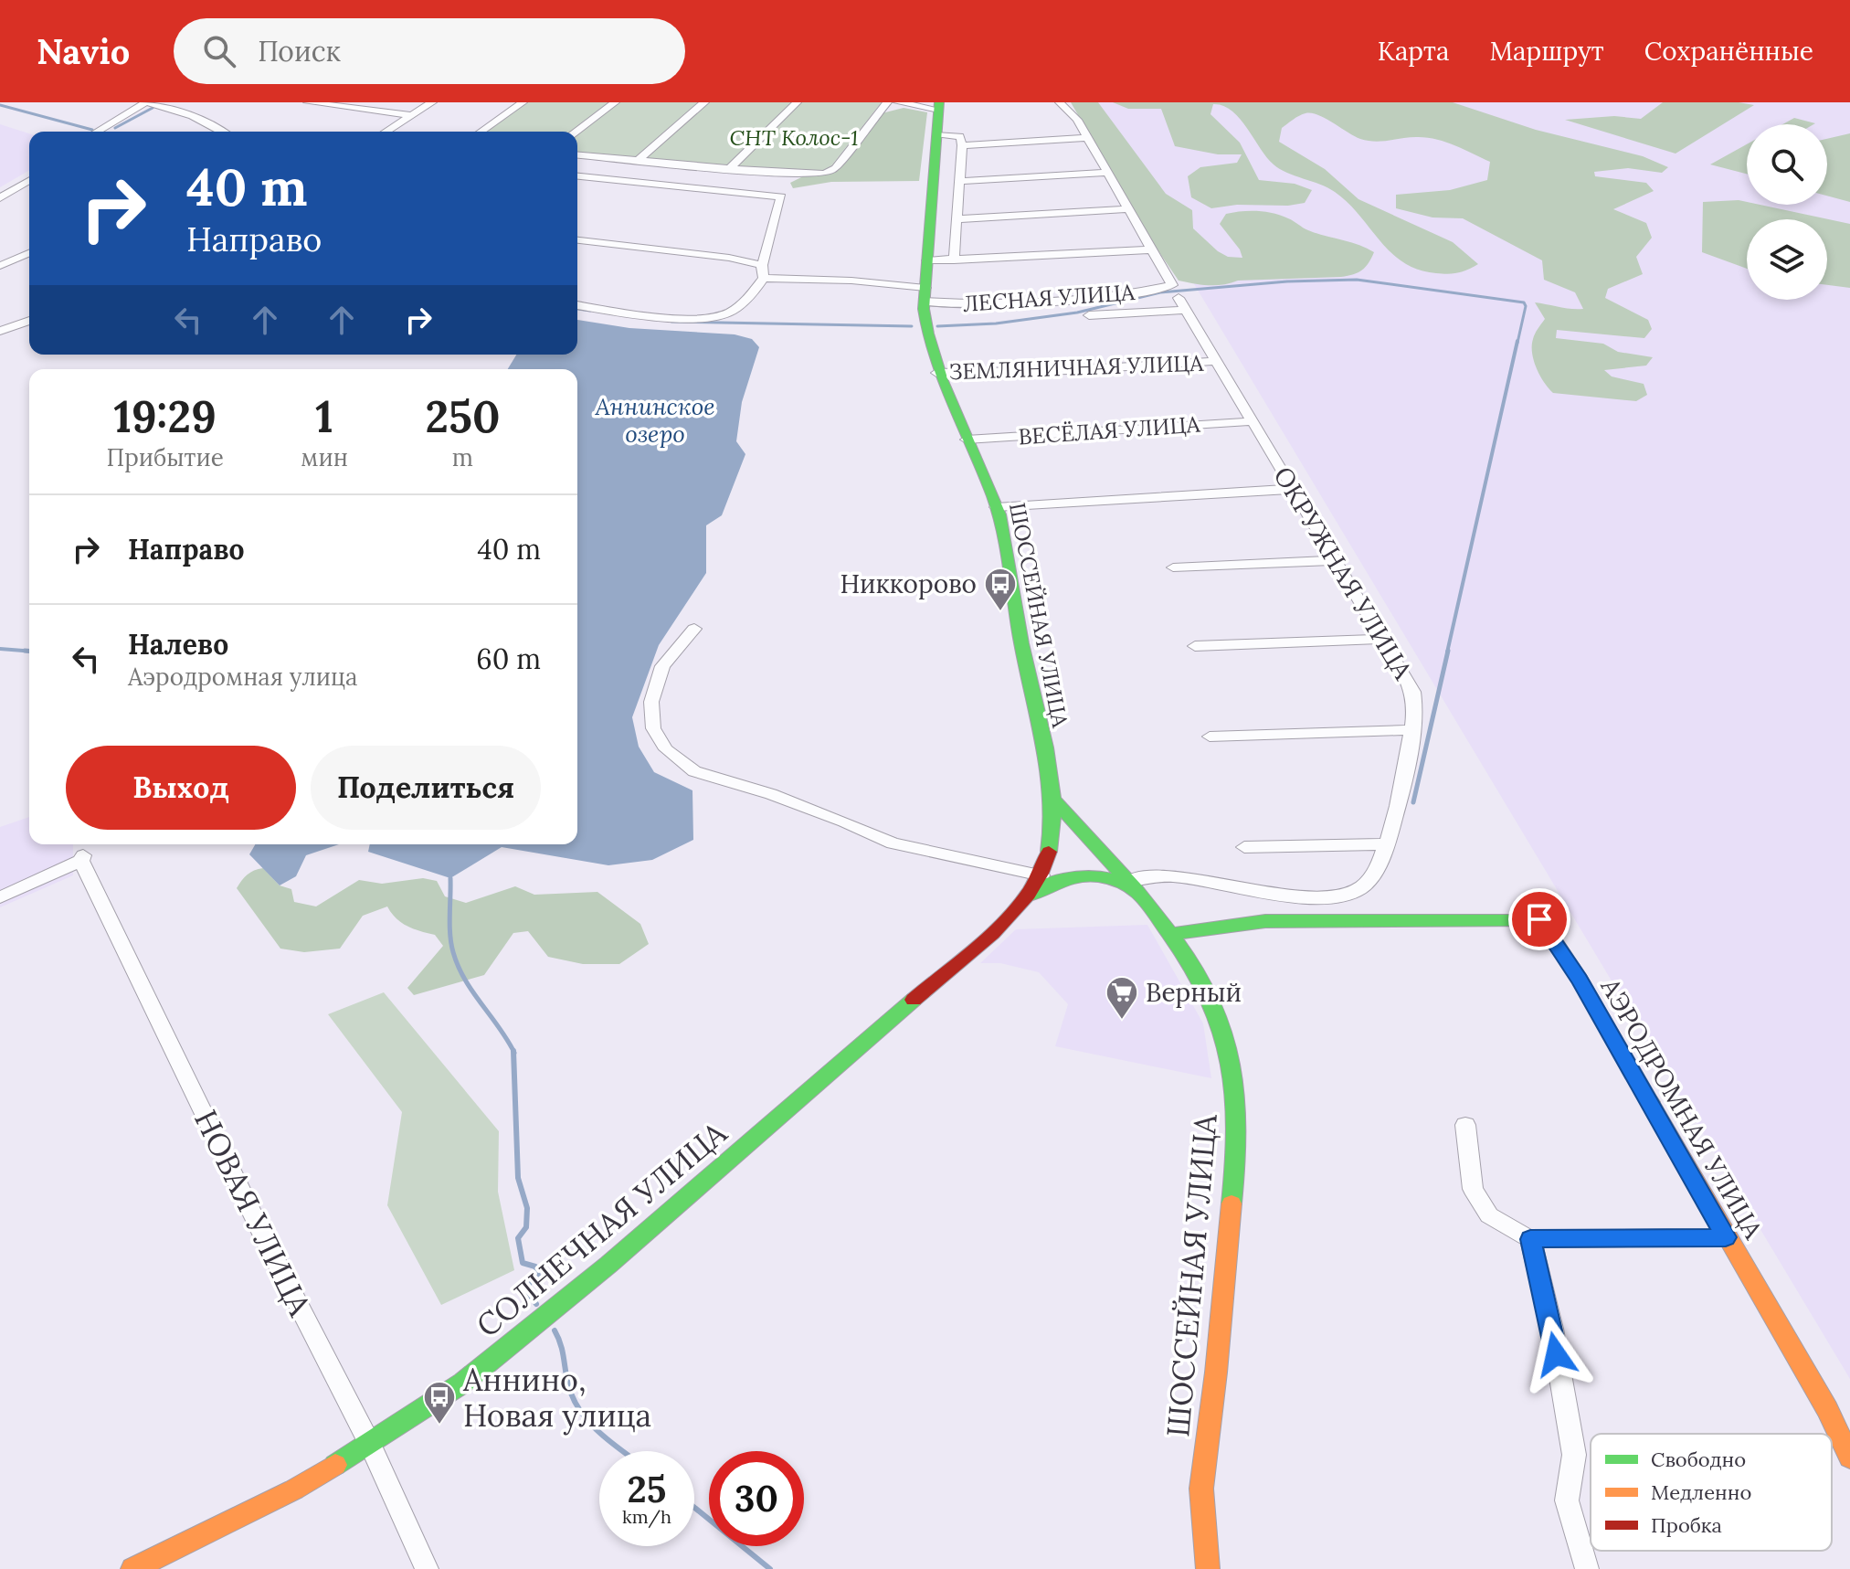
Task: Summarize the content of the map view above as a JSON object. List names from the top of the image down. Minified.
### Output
{"streets":{"main road":["ШОССЕЙНАЯ УЛИЦА","АЭРОДРОМНАЯ УЛИЦА","СОЛНЕЧНАЯ УЛИЦА"],"street":["ЛЕСНАЯ УЛИЦА","ЗЕМЛЯНИЧНАЯ УЛИЦА","ВЕСЁЛАЯ УЛИЦА","ОКРУЖНАЯ УЛИЦА","НОВАЯ УЛИЦА"]},"crossings":[["ЛЕСНАЯ УЛИЦА","ОКРУЖНАЯ УЛИЦА"],["ЛЕСНАЯ УЛИЦА","ШОССЕЙНАЯ УЛИЦА"],["ЗЕМЛЯНИЧНАЯ УЛИЦА","ОКРУЖНАЯ УЛИЦА"],["ЗЕМЛЯНИЧНАЯ УЛИЦА","ШОССЕЙНАЯ УЛИЦА"],["ВЕСЁЛАЯ УЛИЦА","ОКРУЖНАЯ УЛИЦА"],["ВЕСЁЛАЯ УЛИЦА","ШОССЕЙНАЯ УЛИЦА"],["ОКРУЖНАЯ УЛИЦА","ШОССЕЙНАЯ УЛИЦА"],["ШОССЕЙНАЯ УЛИЦА","АЭРОДРОМНАЯ УЛИЦА"],["ШОССЕЙНАЯ УЛИЦА","СОЛНЕЧНАЯ УЛИЦА"],["НОВАЯ УЛИЦА","СОЛНЕЧНАЯ УЛИЦА"]],"water":["Аннинское озеро"],"parks":["СНТ Колос-1"],"places":{"bus stop":["Никкорово","Аннино, Новая улица"],"supermarket":["Верный"]},"legend":["Свободно","Медленно","Пробка"],"page":{"header":"Navio","search":"Поиск","nav":["Карта","Маршрут","Сохранённые"],"turn":["40 m","Направо"],"eta":["19:29","Прибытие","1","мин","250","m"],"list":[{"name":"Направо","value":"40 m"},{"name":"Налево","note":"Аэродромная улица","value":"60 m"}],"buttons":["Выход","Поделиться"],"speed":"25 km/h","limit":"30"}}
